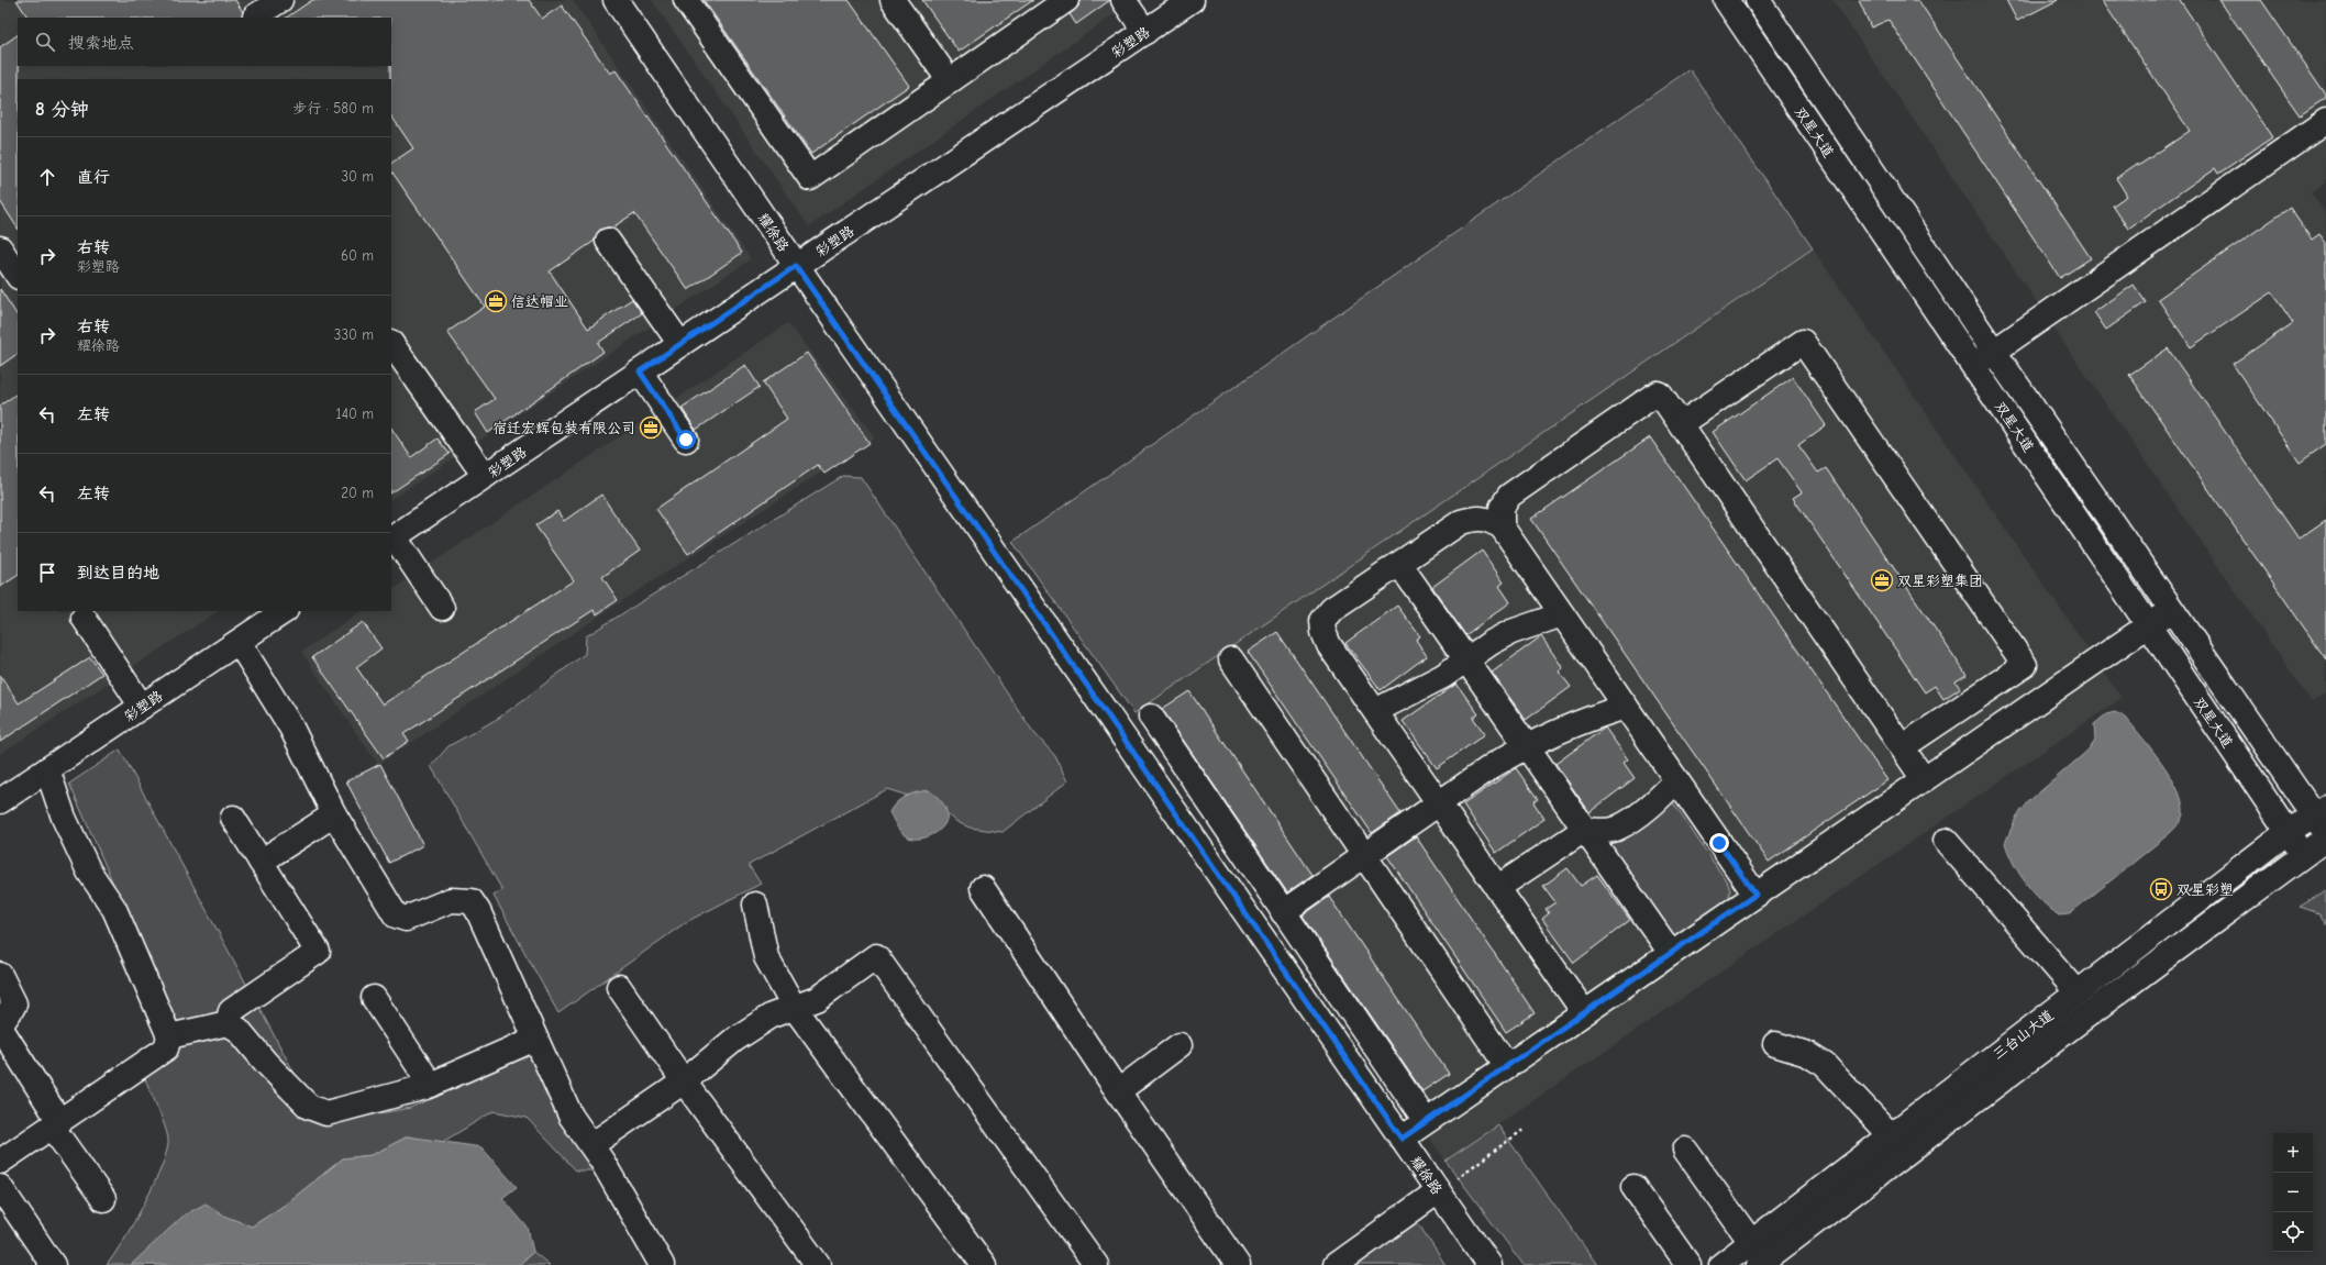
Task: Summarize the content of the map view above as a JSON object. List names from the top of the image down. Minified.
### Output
{"streets":{"street":["彩塑路","双星大道","耀徐路","三台山大道"]},"crossings":[["彩塑路","耀徐路"],["双星大道","三台山大道"]],"places":{"office":["信达帽业","宿迁宏辉包装有限公司","双星彩塑集团"],"bus stop":["双星彩塑"]},"page":{"search":"搜索地点","heading":["8 分钟","步行 · 580 m"],"list":[["直行","30 m"],["右转","彩塑路","60 m"],["右转","耀徐路","330 m"],["左转","140 m"],["左转","20 m"],"到达目的地"],"map_buttons":["+","−"]}}
